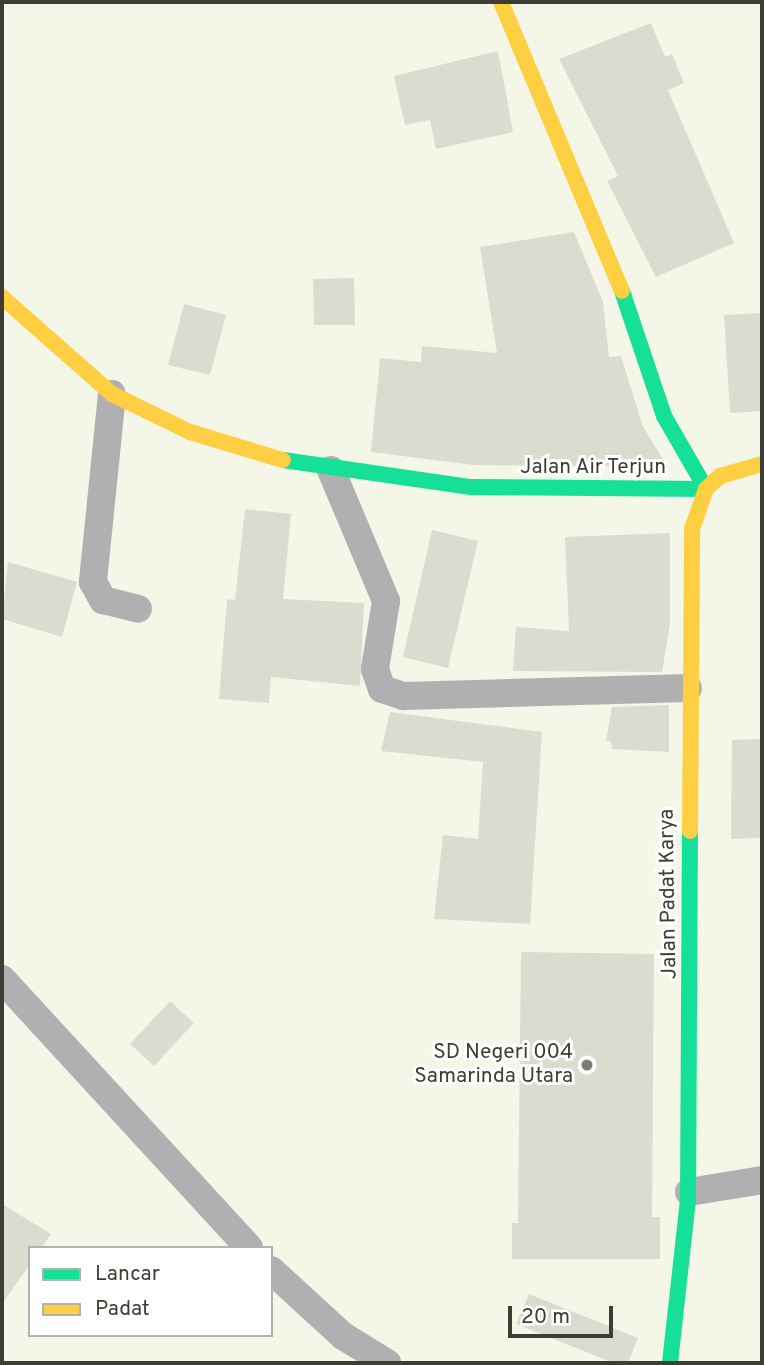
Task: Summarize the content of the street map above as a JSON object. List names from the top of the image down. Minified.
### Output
{"streets":{"street":["Jalan Air Terjun","Jalan Padat Karya"]},"crossings":[["Jalan Air Terjun","Jalan Padat Karya"]],"places":["SD Negeri 004 Samarinda Utara"],"legend":["Lancar","Padat"],"scale_bar":"20 m"}
